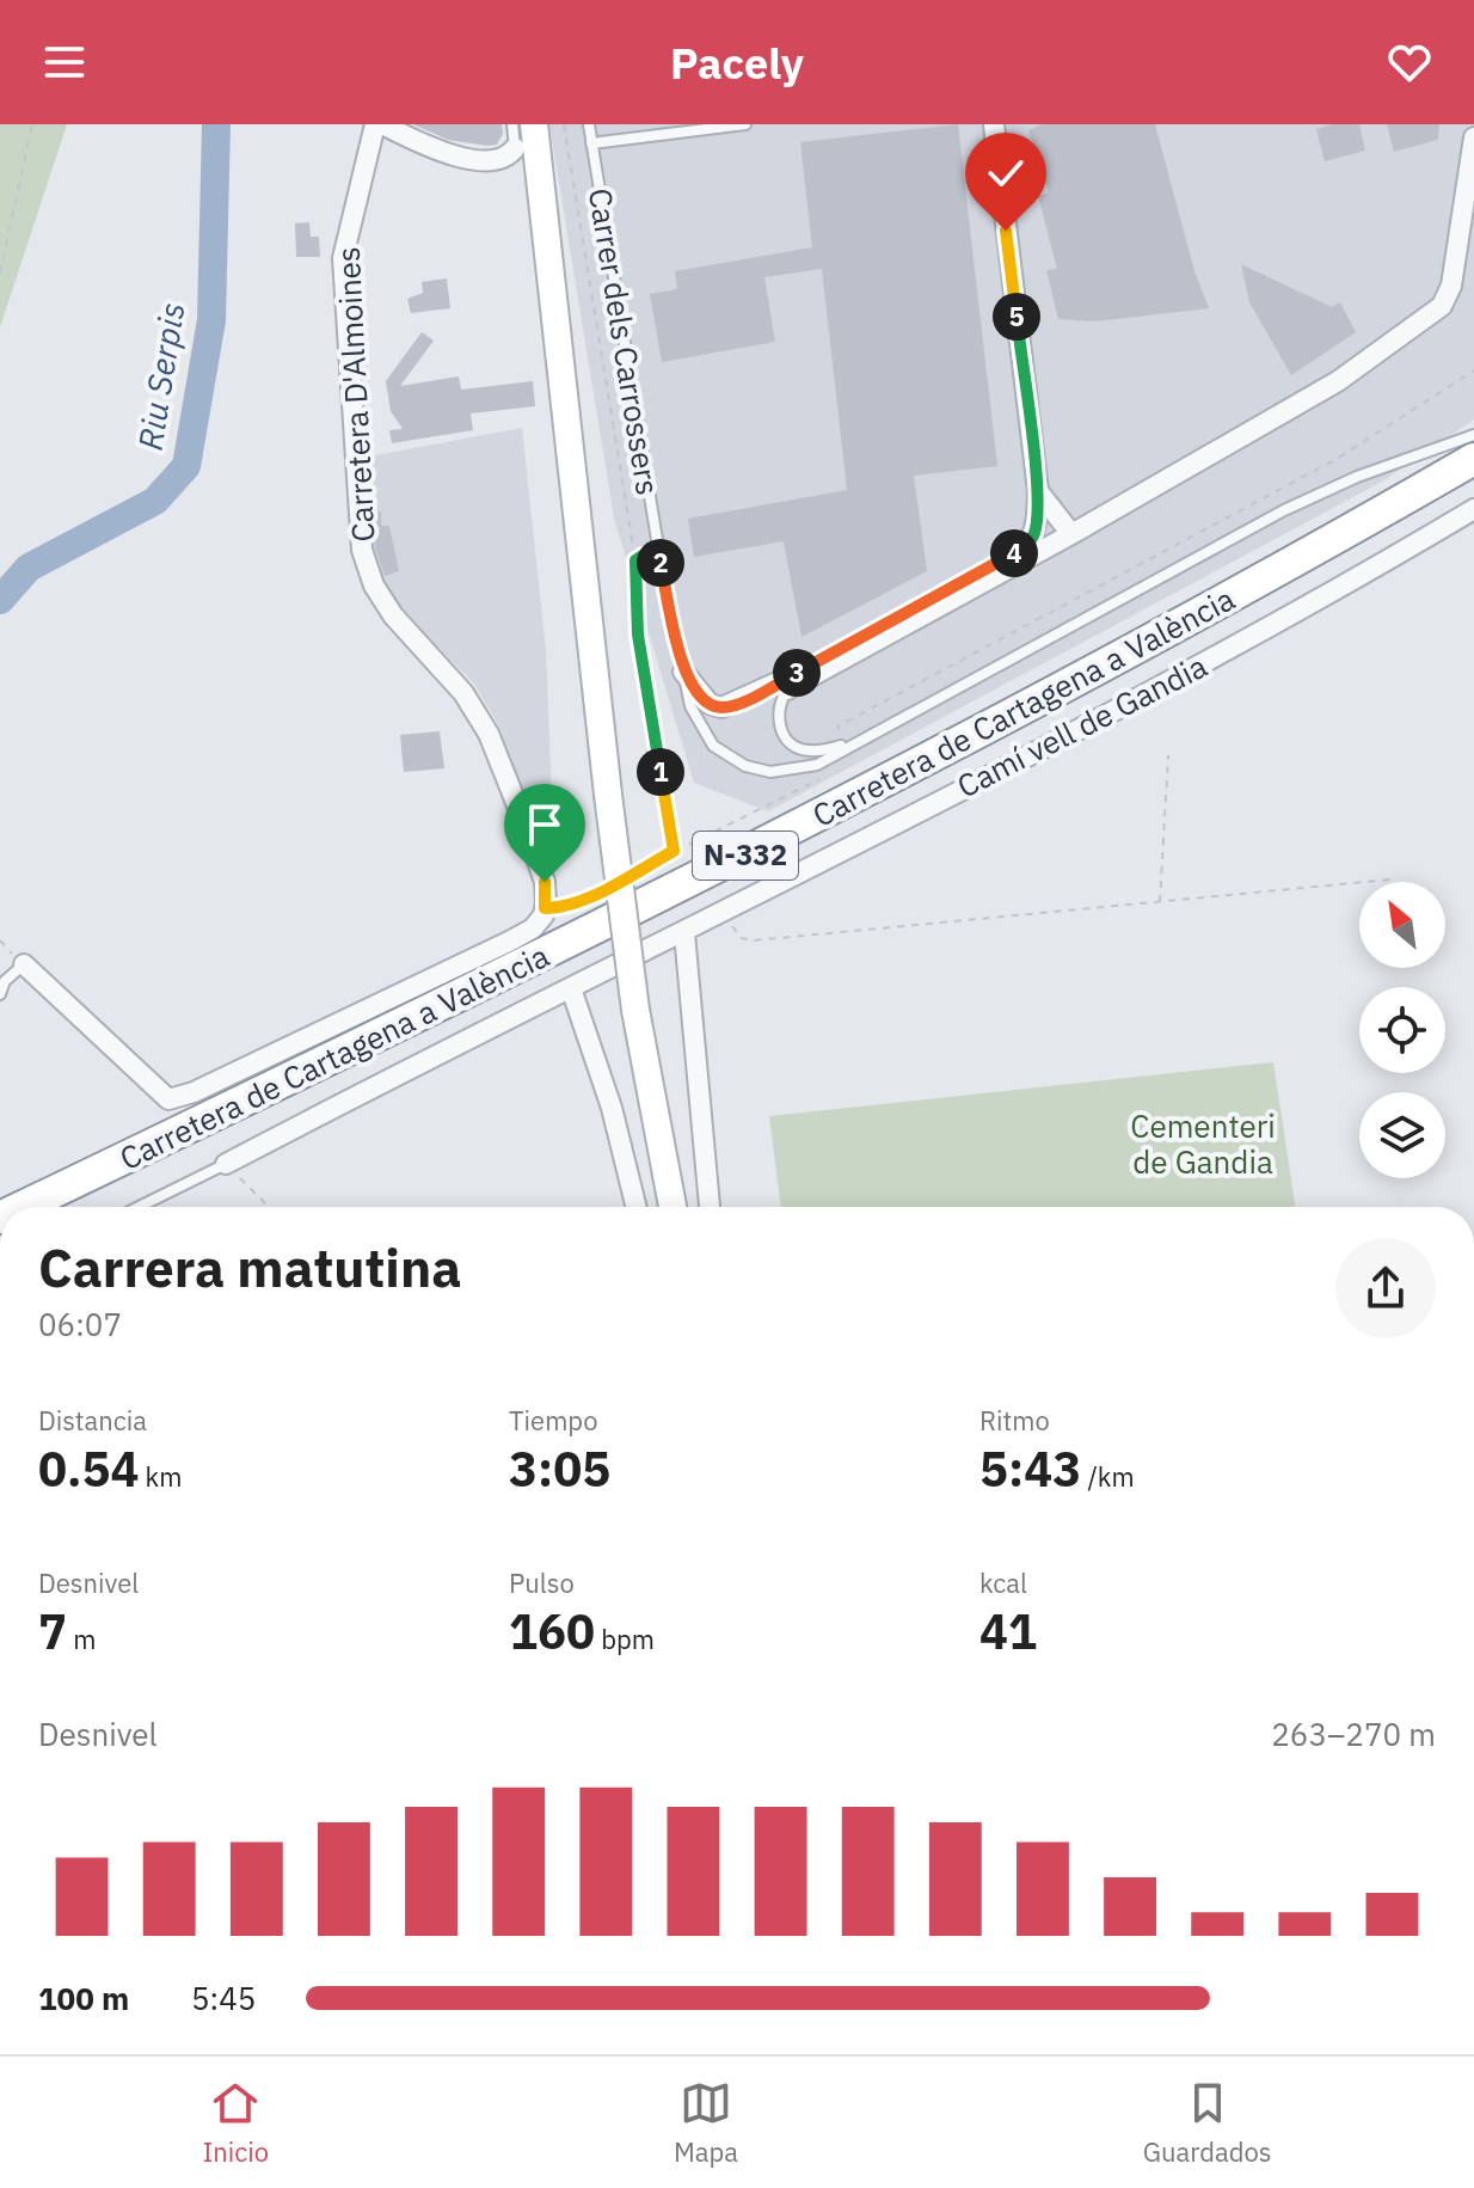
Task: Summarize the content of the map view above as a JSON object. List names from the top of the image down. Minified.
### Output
{"streets":{"highway":["Carretera de Cartagena a València","N-332"],"street":["Carretera D'Almoines","Camí vell de Gandia"],"lane":["Carrer dels Carrossers"]},"water":["Riu Serpis"],"parks":["Cementeri de Gandia"],"north":"top left","page":{"header":"Pacely","pins":["5","4","2","3","1"],"heading":["Carrera matutina","06:07"],"stats":[["Distancia","0.54 km"],["Tiempo","3:05"],["Ritmo","5:43 /km"],["Desnivel","7 m"],["Pulso","160 bpm"],["kcal","41"]],"chart":["Desnivel","263–270 m"],"list":[{"name":"100 m","note":"5:45"}],"tabs":["Inicio","Mapa","Guardados"]}}
